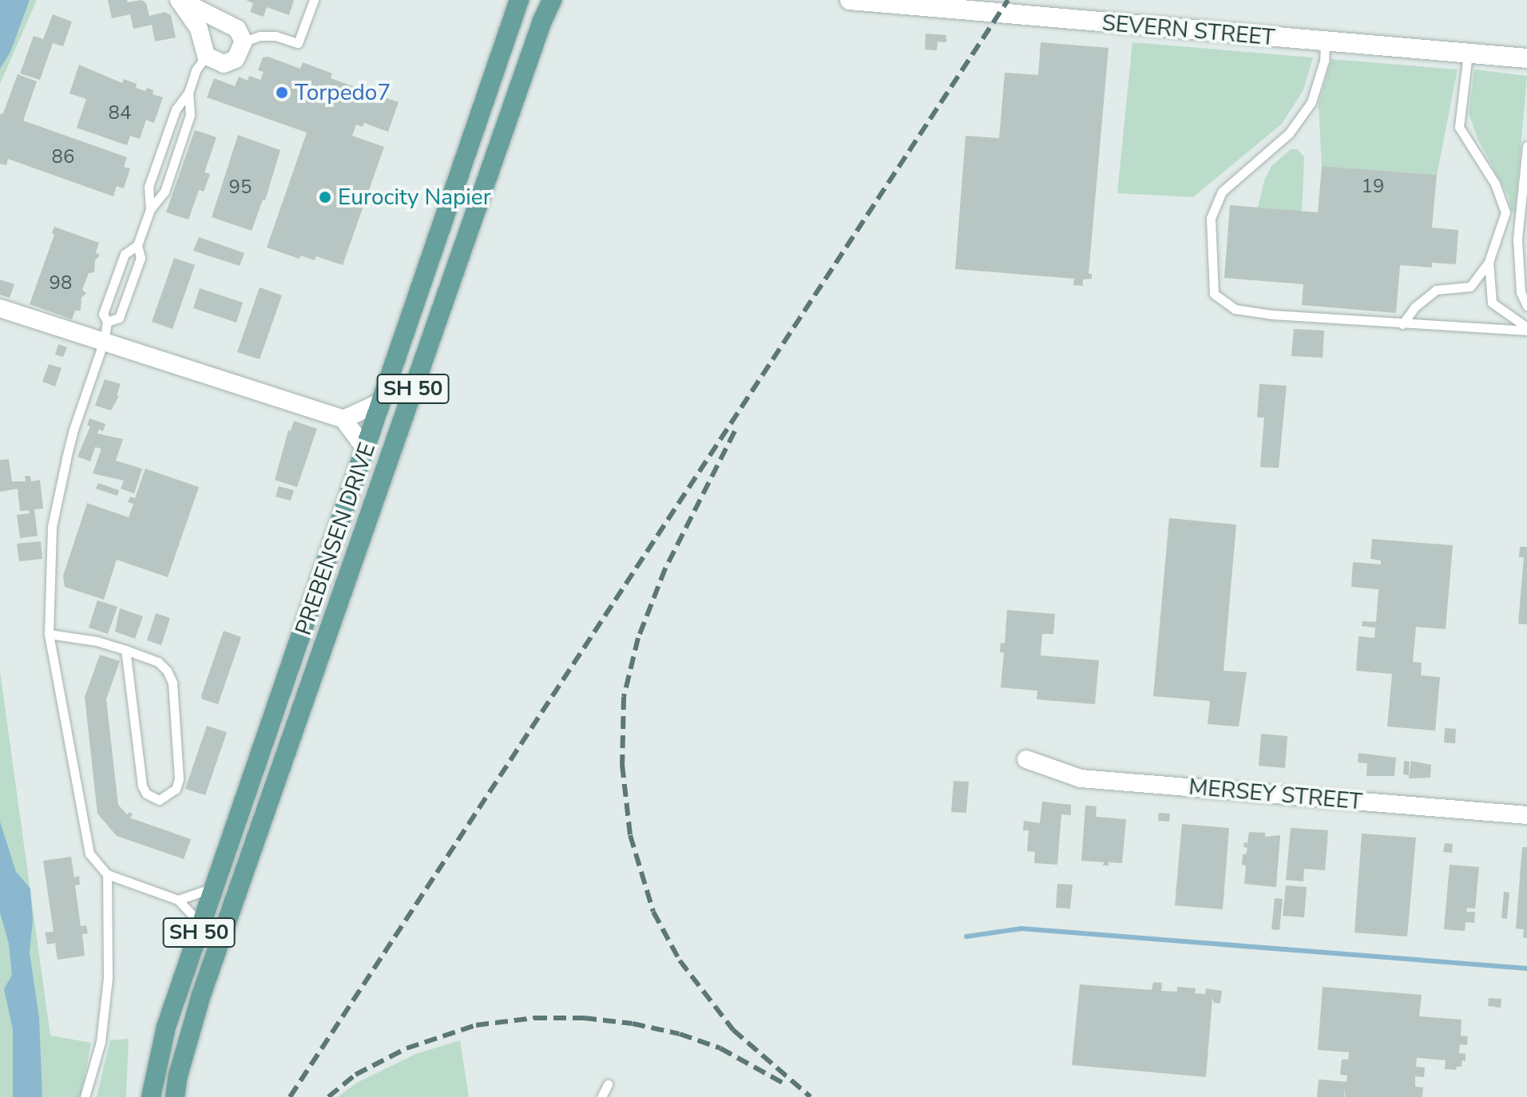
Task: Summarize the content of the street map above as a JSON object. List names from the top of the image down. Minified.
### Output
{"streets":{"main road":["SH 50","PREBENSEN DRIVE"],"street":["SEVERN STREET","MERSEY STREET"]},"places":["Torpedo7","Eurocity Napier"],"house_numbers":["84","86","19","95","98"]}
